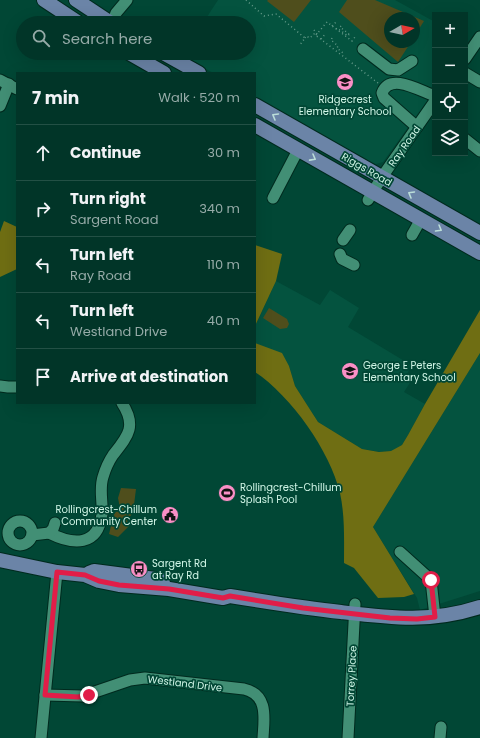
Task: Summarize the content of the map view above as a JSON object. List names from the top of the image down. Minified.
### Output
{"streets":{"main road":["Riggs Road"],"street":["Ray Road","Torrey Place","Westland Drive"]},"crossings":[["Ray Road","Riggs Road"]],"places":{"school or university":["Ridgecrest Elementary School","George E Peters Elementary School"],"sports":["Rollingcrest-Chillum Splash Pool"],"public building":["Rollingcrest-Chillum Community Center"],"bus stop":["Sargent Rd at Ray Rd"]},"north":"right","page":{"map_buttons":["+","−"],"search":"Search here","heading":["7 min","Walk · 520 m"],"list":[["Continue","30 m"],["Turn right","Sargent Road","340 m"],["Turn left","Ray Road","110 m"],["Turn left","Westland Drive","40 m"],"Arrive at destination"]}}
